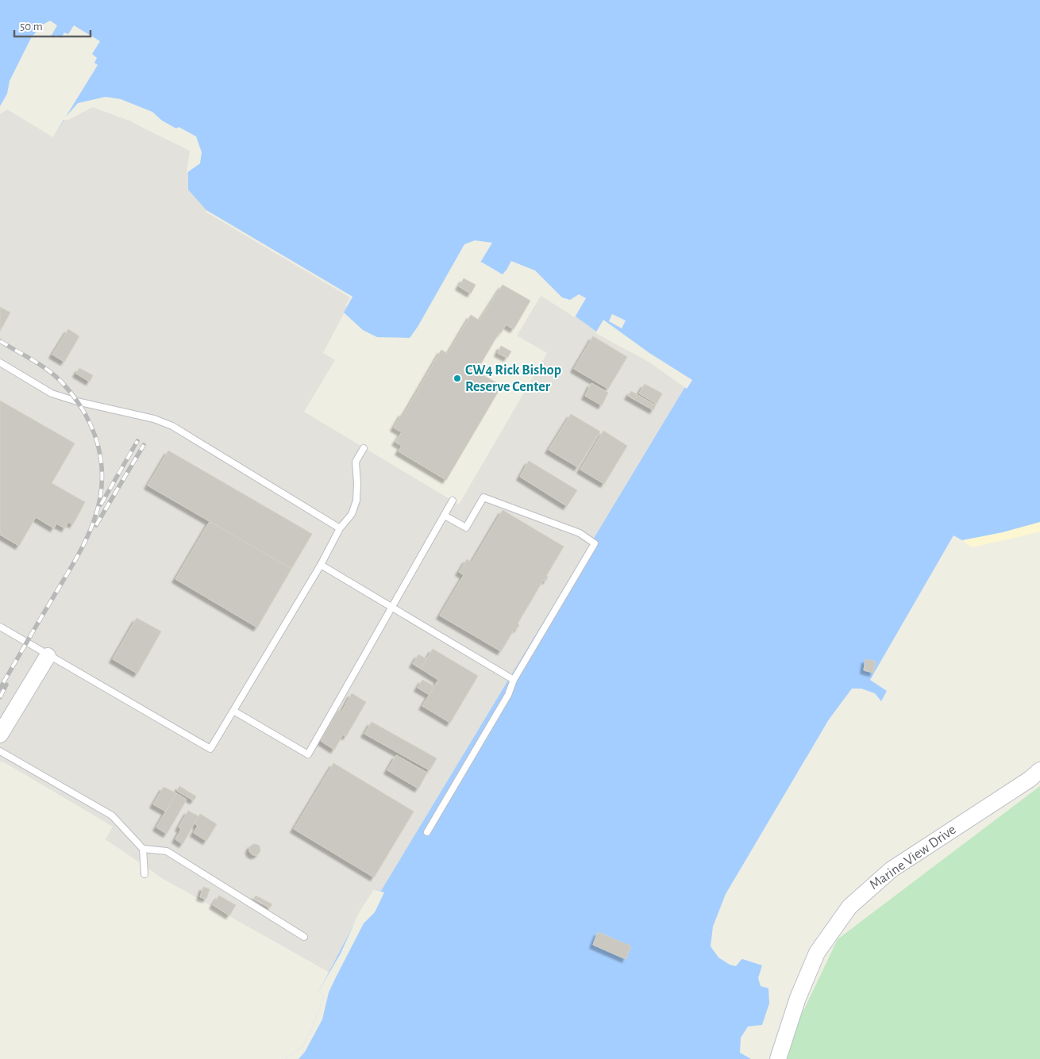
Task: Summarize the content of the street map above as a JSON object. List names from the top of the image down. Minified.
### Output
{"streets":{"main road":["Marine View Drive"]},"places":["CW4 Rick Bishop Reserve Center"],"scale_bar":"50 m"}
